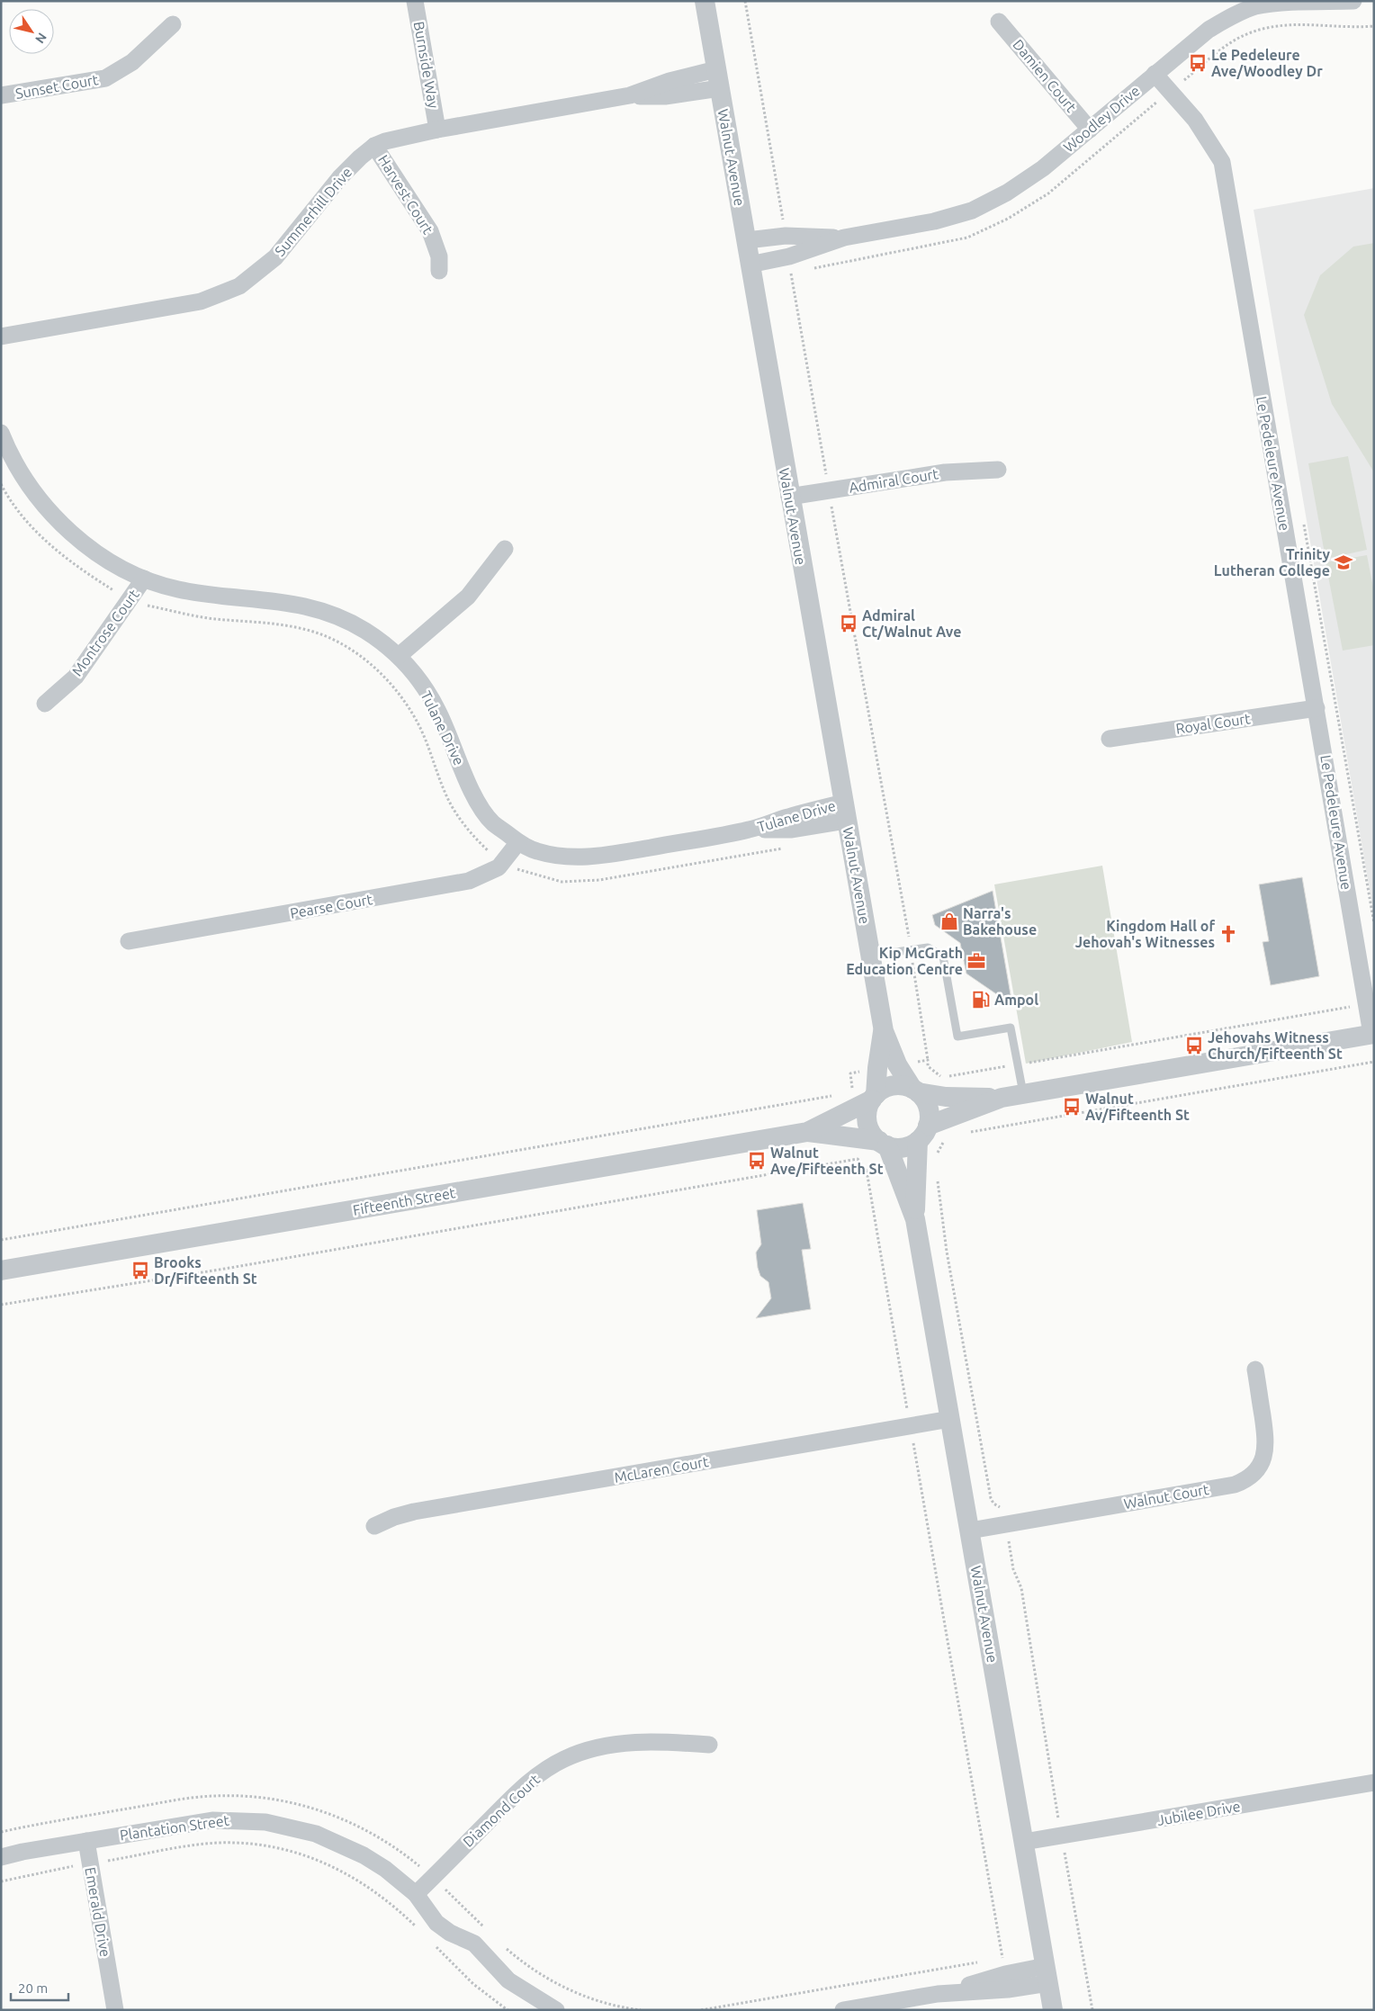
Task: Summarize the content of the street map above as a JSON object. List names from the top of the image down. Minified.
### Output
{"streets":{"street":["Burnside Way","Damien Court","Sunset Court","Woodley Drive","Walnut Avenue","Harvest Court","Summerhill Drive","Le Pedeleure Avenue","Admiral Court","Montrose Court","Royal Court","Tulane Drive","Pearse Court","Fifteenth Street","McLaren Court","Walnut Court","Diamond Court","Jubilee Drive","Plantation Street","Emerald Drive"]},"crossings":[["Burnside Way","Summerhill Drive"],["Damien Court","Woodley Drive"],["Woodley Drive","Walnut Avenue"],["Woodley Drive","Le Pedeleure Avenue"],["Walnut Avenue","Summerhill Drive"],["Walnut Avenue","Admiral Court"],["Walnut Avenue","Tulane Drive"],["Walnut Avenue","Fifteenth Street"],["Walnut Avenue","McLaren Court"],["Walnut Avenue","Walnut Court"],["Walnut Avenue","Jubilee Drive"],["Harvest Court","Summerhill Drive"],["Le Pedeleure Avenue","Royal Court"],["Montrose Court","Tulane Drive"],["Tulane Drive","Pearse Court"],["Diamond Court","Plantation Street"],["Plantation Street","Emerald Drive"]],"places":{"bus stop":["Le Pedeleure Ave/Woodley Dr","Admiral Ct/Walnut Ave","Jehovahs Witness Church/Fifteenth St","Walnut Av/Fifteenth St","Walnut Ave/Fifteenth St","Brooks Dr/Fifteenth St"],"school or university":["Trinity Lutheran College"],"shop":["Narra's Bakehouse"],"church":["Kingdom Hall of Jehovah's Witnesses"],"office":["Kip McGrath Education Centre"],"fuel station":["Ampol"]},"scale_bar":"20 m","north":"bottom right"}
